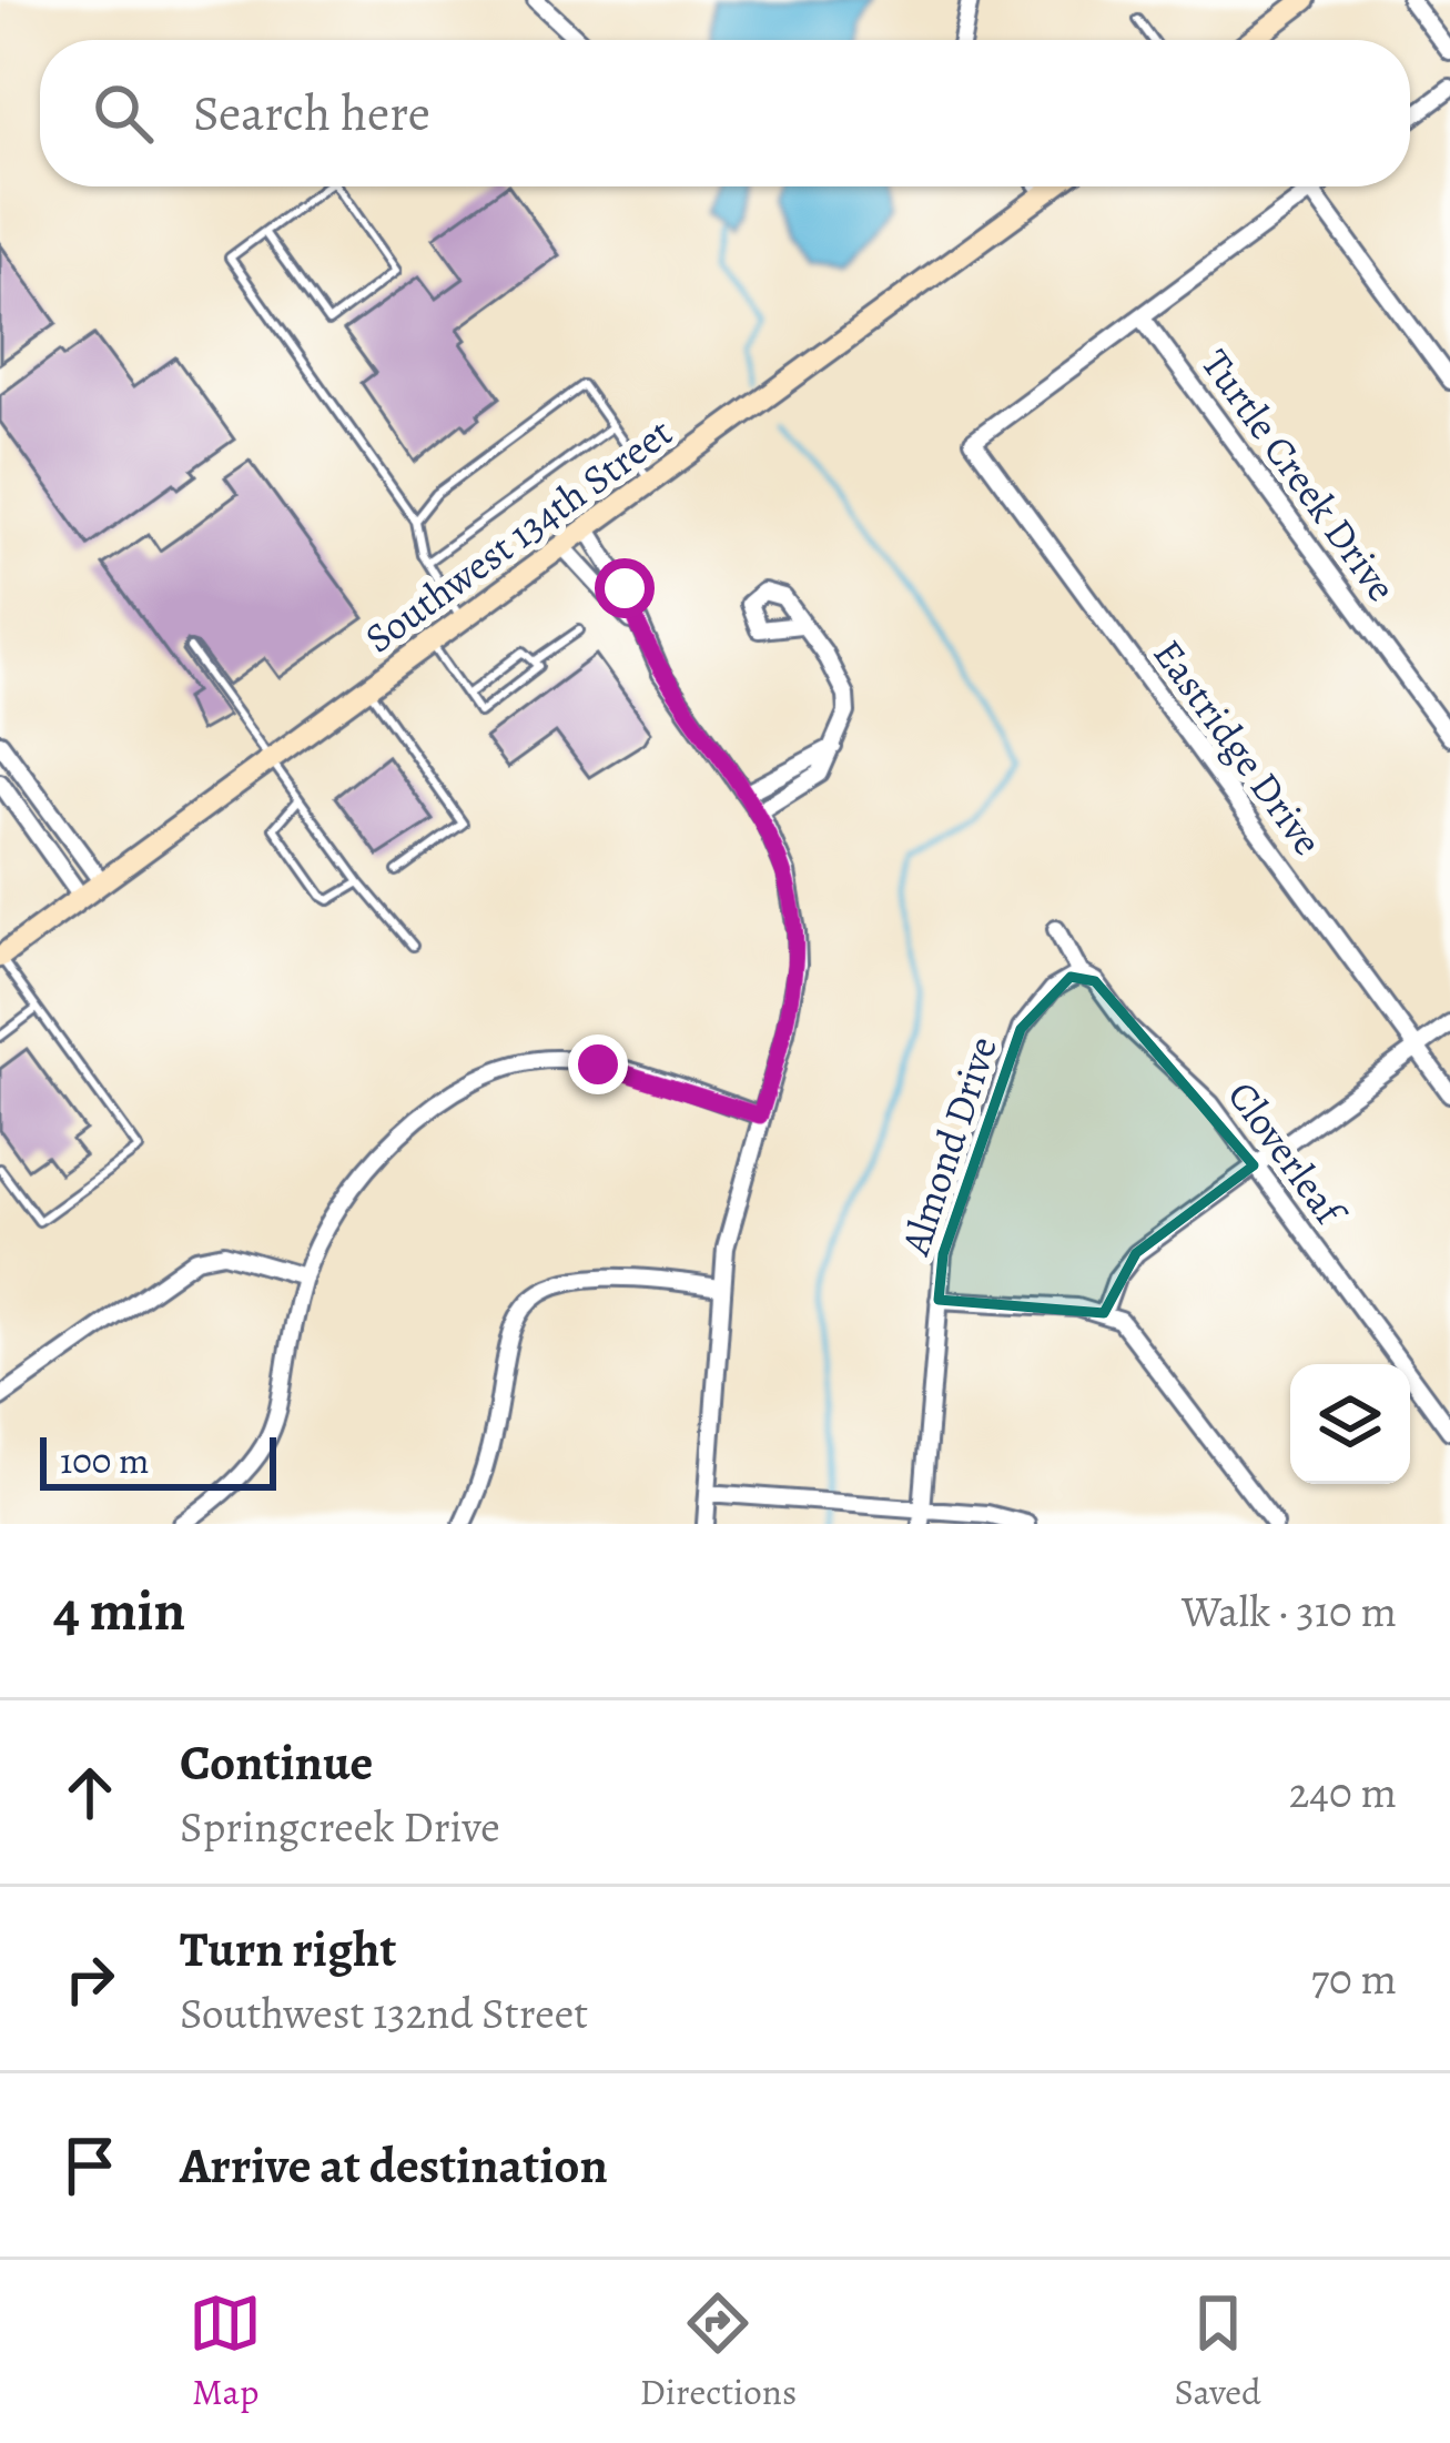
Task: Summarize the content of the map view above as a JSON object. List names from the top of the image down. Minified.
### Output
{"streets":{"main road":["Southwest 134th Street"],"street":["Turtle Creek Drive","Eastridge Drive","Almond Drive","Cloverleaf"]},"crossings":[["Turtle Creek Drive","Eastridge Drive"],["Almond Drive","Cloverleaf"]],"scale_bar":"100 m","page":{"search":"Search here","scale":"100 m","heading":["4 min","Walk · 310 m"],"list":[["Continue","Springcreek Drive","240 m"],["Turn right","Southwest 132nd Street","70 m"],"Arrive at destination"],"nav":["Map","Directions","Saved"]}}
